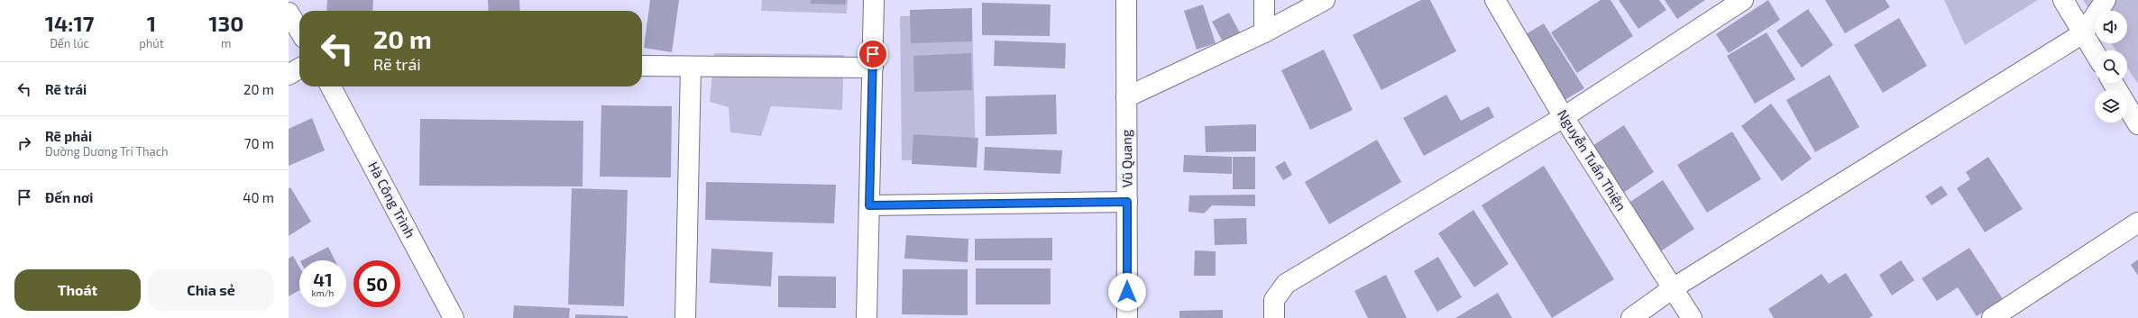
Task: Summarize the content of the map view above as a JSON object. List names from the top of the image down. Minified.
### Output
{"streets":{"street":["Vũ Quang","Nguyễn Tuấn Thiện","Hà Công Trình"]},"page":{"eta":["14:17","Đến lúc","1","phút","130","m"],"turn":["20 m","Rẽ trái"],"list":[{"name":"Rẽ trái","value":"20 m"},{"name":"Rẽ phải","note":"Đường Dương Trí Thạch","value":"70 m"},{"name":"Đến nơi","value":"40 m"}],"speed":"41 km/h","limit":"50","buttons":["Thoát","Chia sẻ"]}}
